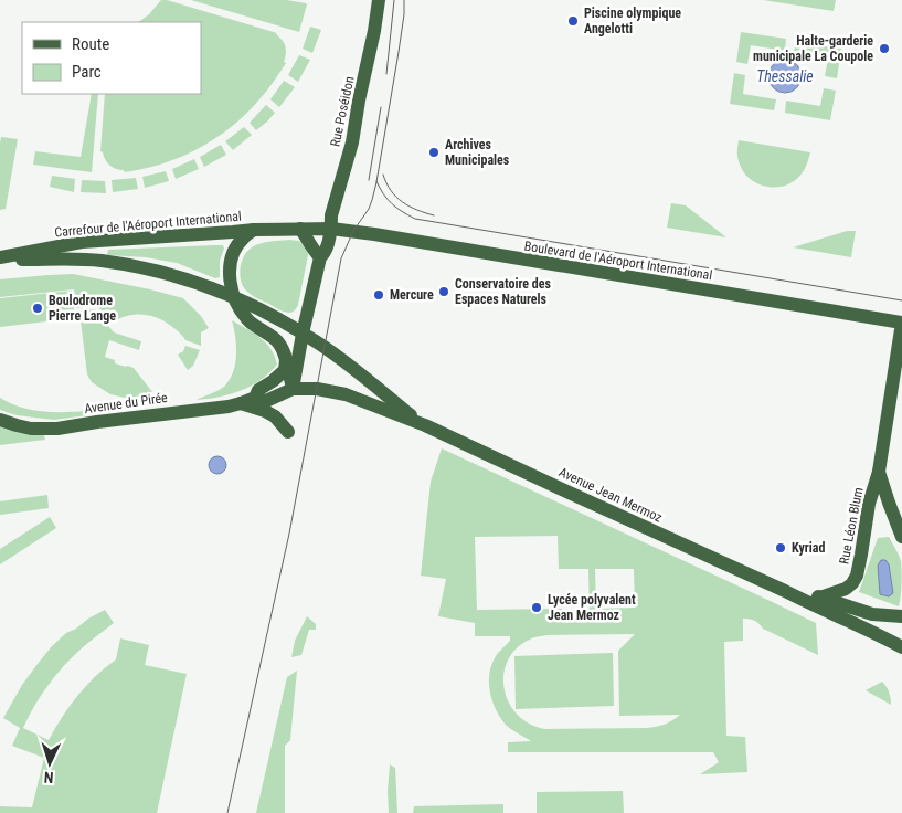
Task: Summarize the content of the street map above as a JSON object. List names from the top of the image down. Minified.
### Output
{"streets":{"main road":["Rue Poséidon","Carrefour de l'Aéroport International","Boulevard de l'Aéroport International","Avenue du Pirée","Avenue Jean Mermoz","Rue Léon Blum"]},"crossings":[["Rue Poséidon","Carrefour de l'Aéroport International"],["Rue Poséidon","Boulevard de l'Aéroport International"],["Carrefour de l'Aéroport International","Boulevard de l'Aéroport International"],["Carrefour de l'Aéroport International","Avenue Jean Mermoz"],["Boulevard de l'Aéroport International","Rue Léon Blum"],["Avenue du Pirée","Avenue Jean Mermoz"],["Avenue Jean Mermoz","Rue Léon Blum"]],"water":["Thessalie"],"places":["Piscine olympique Angelotti","Halte-garderie municipale La Coupole","Archives Municipales","Conservatoire des Espaces Naturels","Mercure","Boulodrome Pierre Lange","Kyriad","Lycée polyvalent Jean Mermoz"],"legend":["Route","Parc"],"north":"bottom"}
